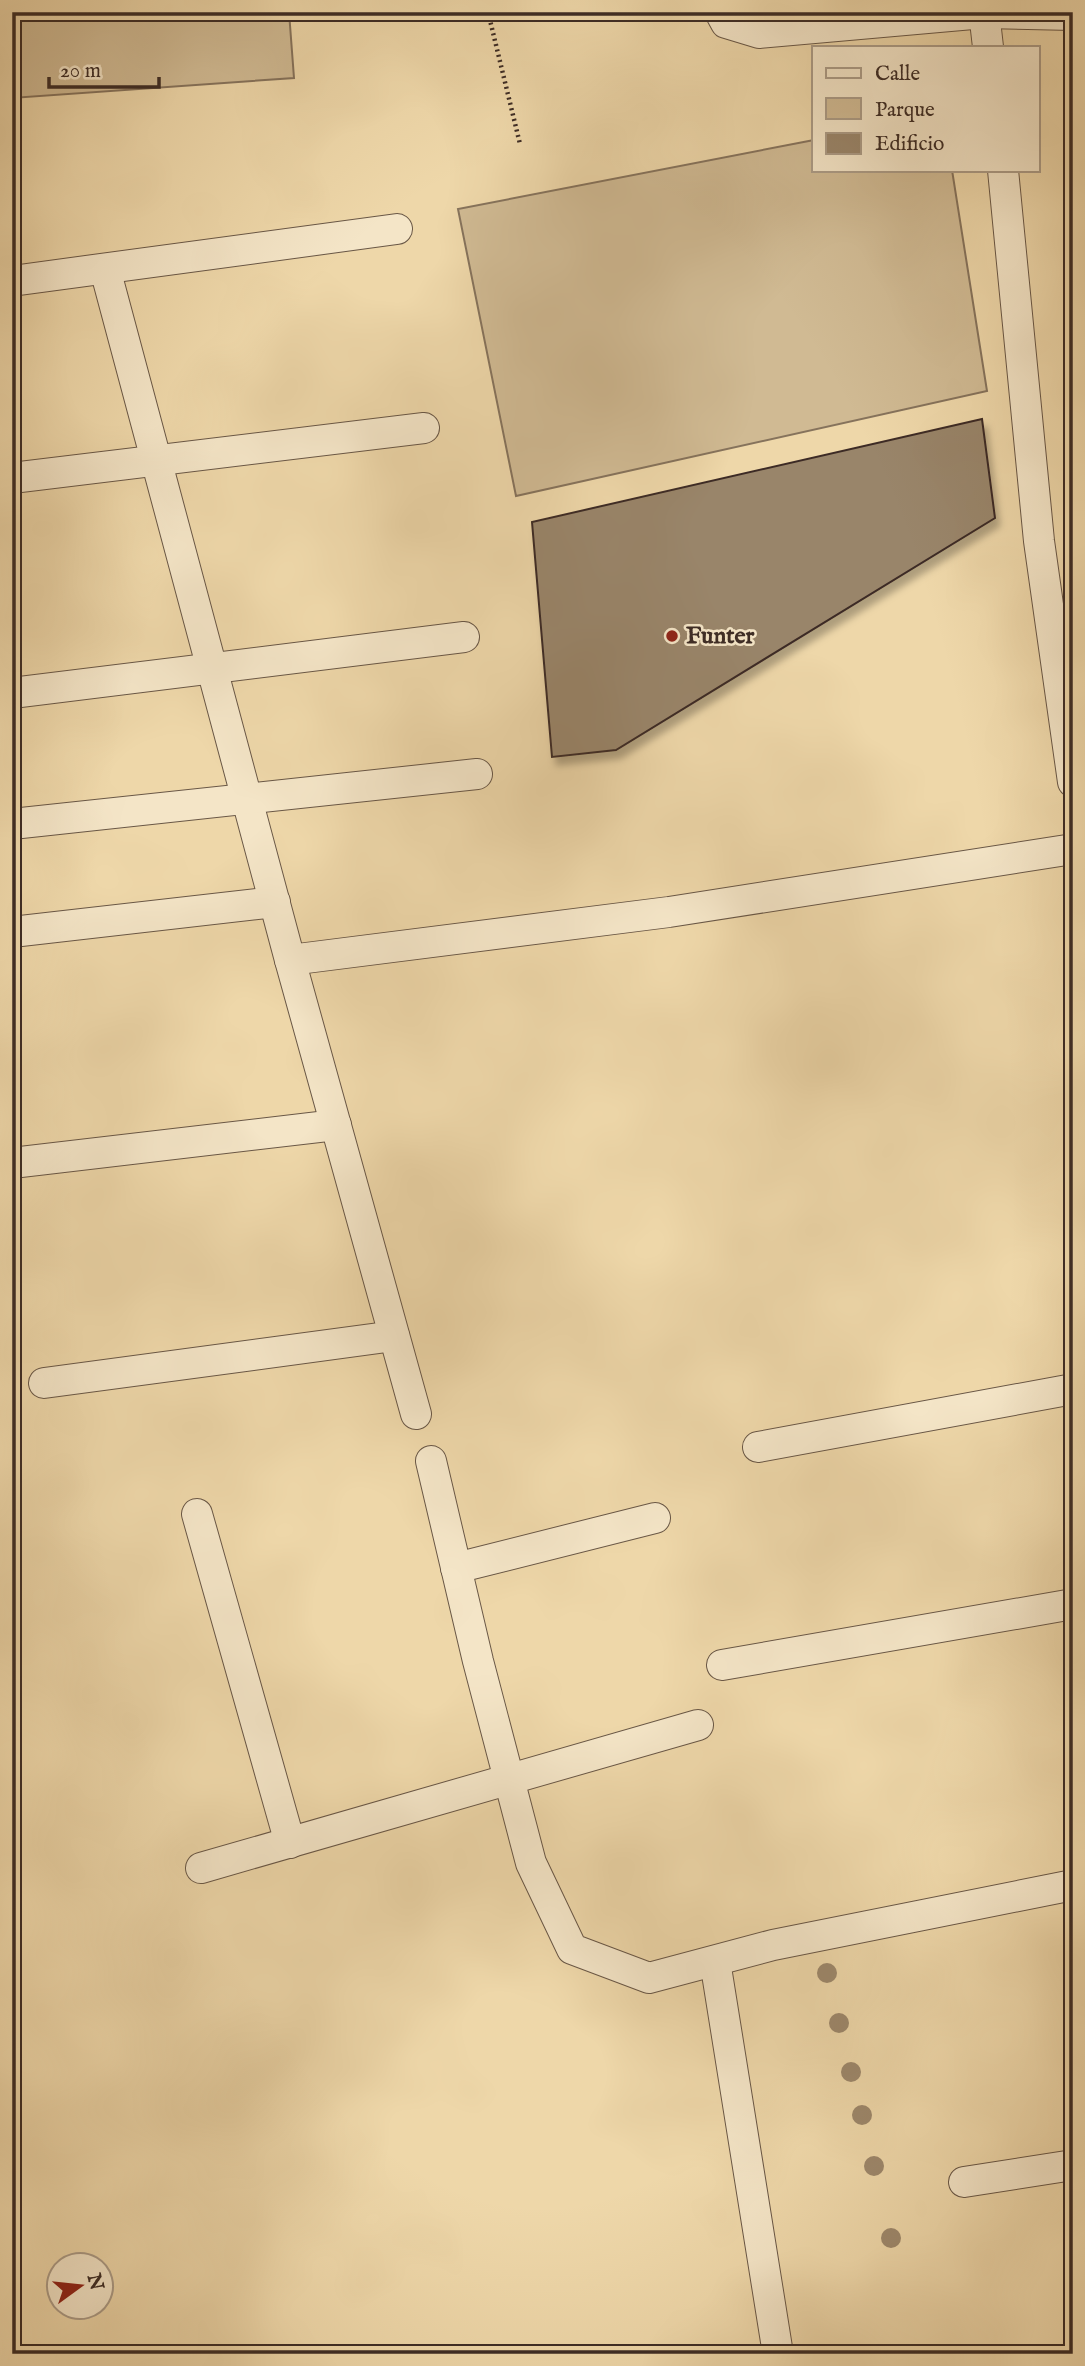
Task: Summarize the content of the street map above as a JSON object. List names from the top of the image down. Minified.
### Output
{"places":["Funter"],"legend":["Calle","Parque","Edificio"],"scale_bar":"20 m","north":"right"}
